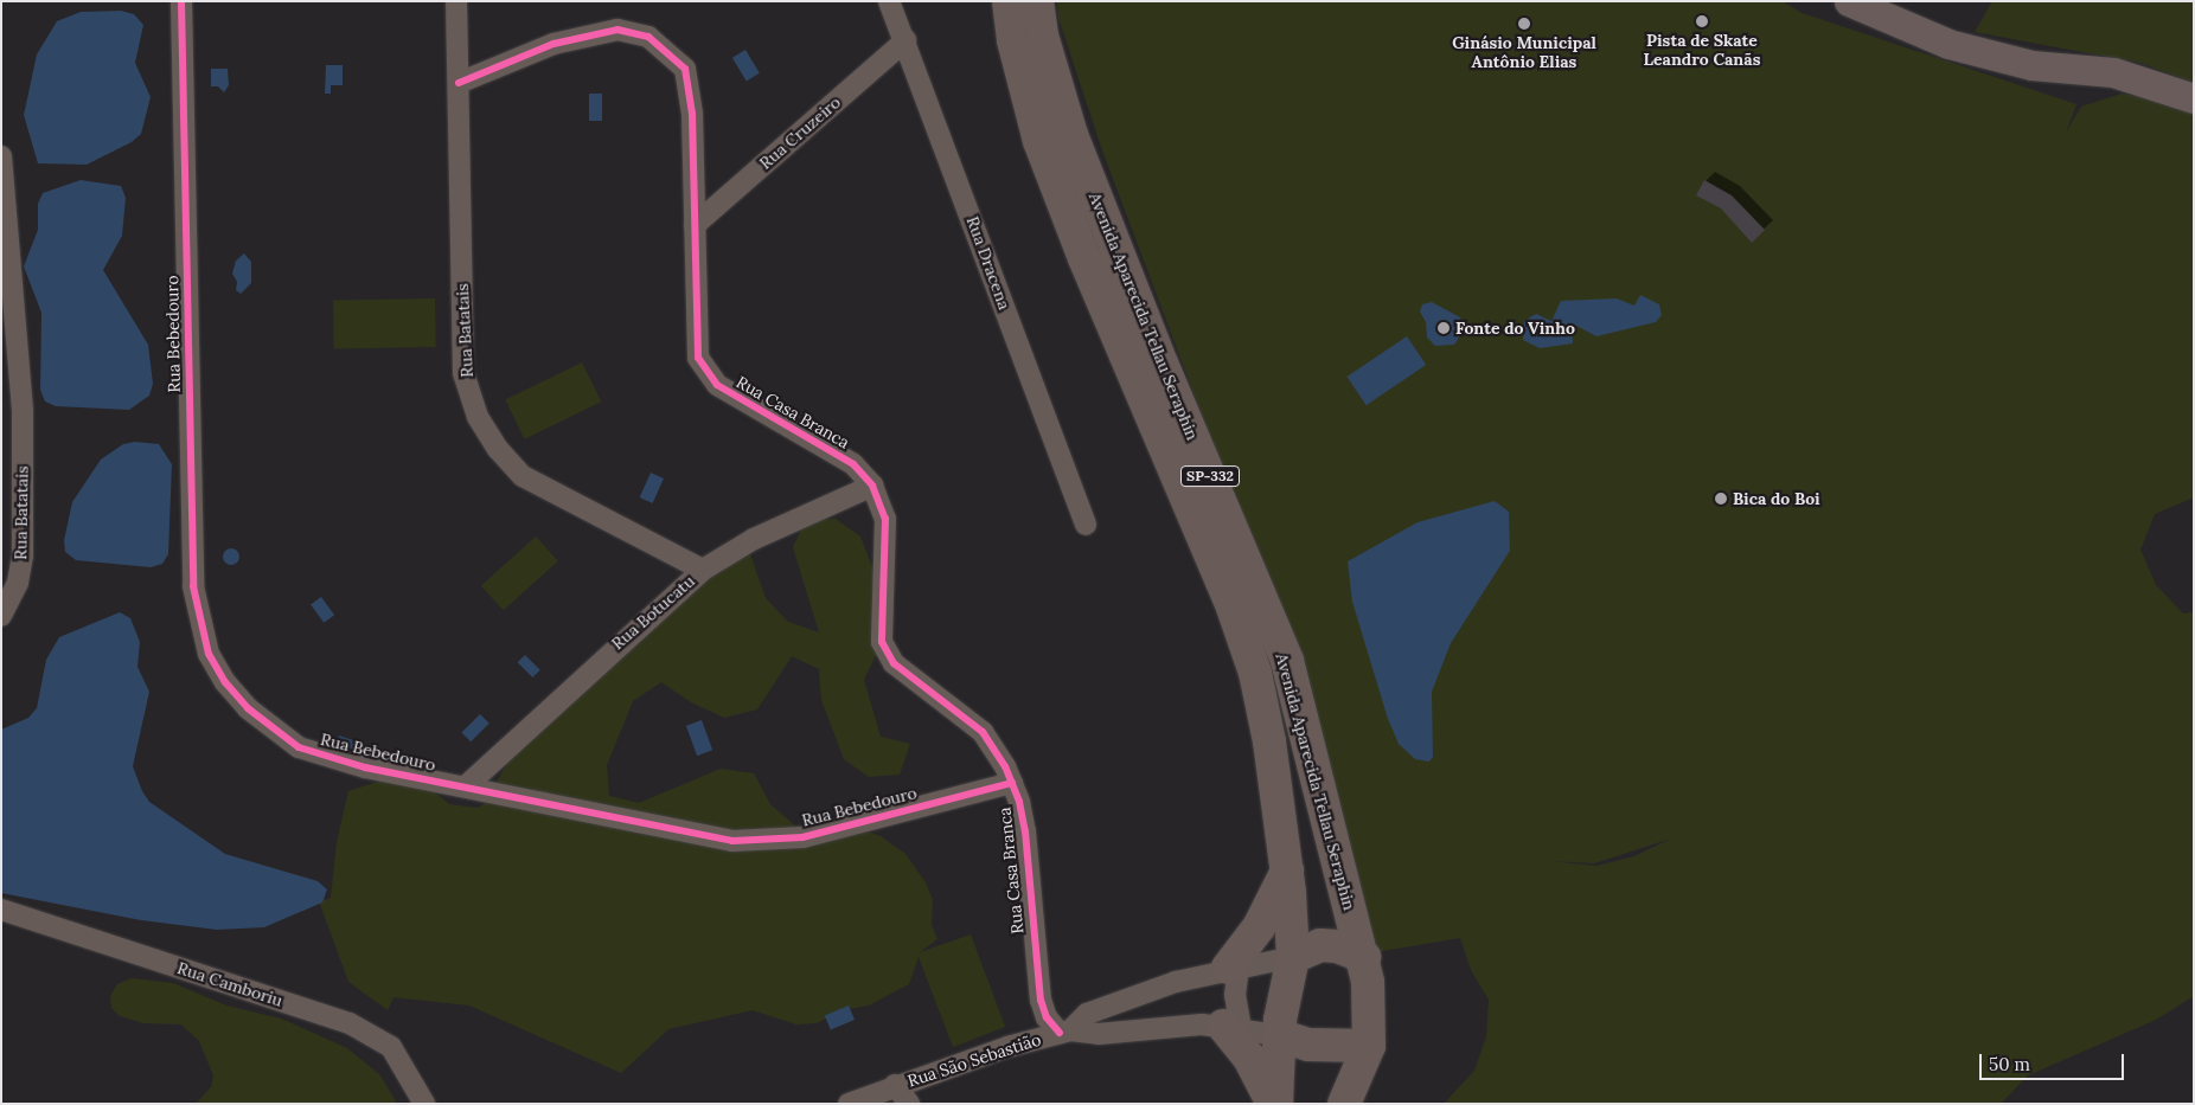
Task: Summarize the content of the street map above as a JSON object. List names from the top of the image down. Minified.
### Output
{"streets":{"main road":["Avenida Aparecida Tellau Seraphin","SP-332"],"street":["Rua Cruzeiro","Rua Dracena","Rua Batatais","Rua Bebedouro","Rua Casa Branca","Rua Botucatu","Rua Camboriu","Rua São Sebastião"]},"crossings":[["Rua Cruzeiro","Rua Dracena"],["Rua Cruzeiro","Rua Casa Branca"],["Avenida Aparecida Tellau Seraphin","Rua São Sebastião"],["Rua Batatais","Rua Casa Branca"],["Rua Batatais","Rua Botucatu"],["Rua Bebedouro","Rua Casa Branca"],["Rua Bebedouro","Rua Botucatu"],["Rua Casa Branca","Rua Botucatu"],["Rua Casa Branca","Rua São Sebastião"]],"places":["Pista de Skate Leandro Canãs","Ginásio Municipal Antônio Elias","Fonte do Vinho","Bica do Boi"],"scale_bar":"50 m"}
